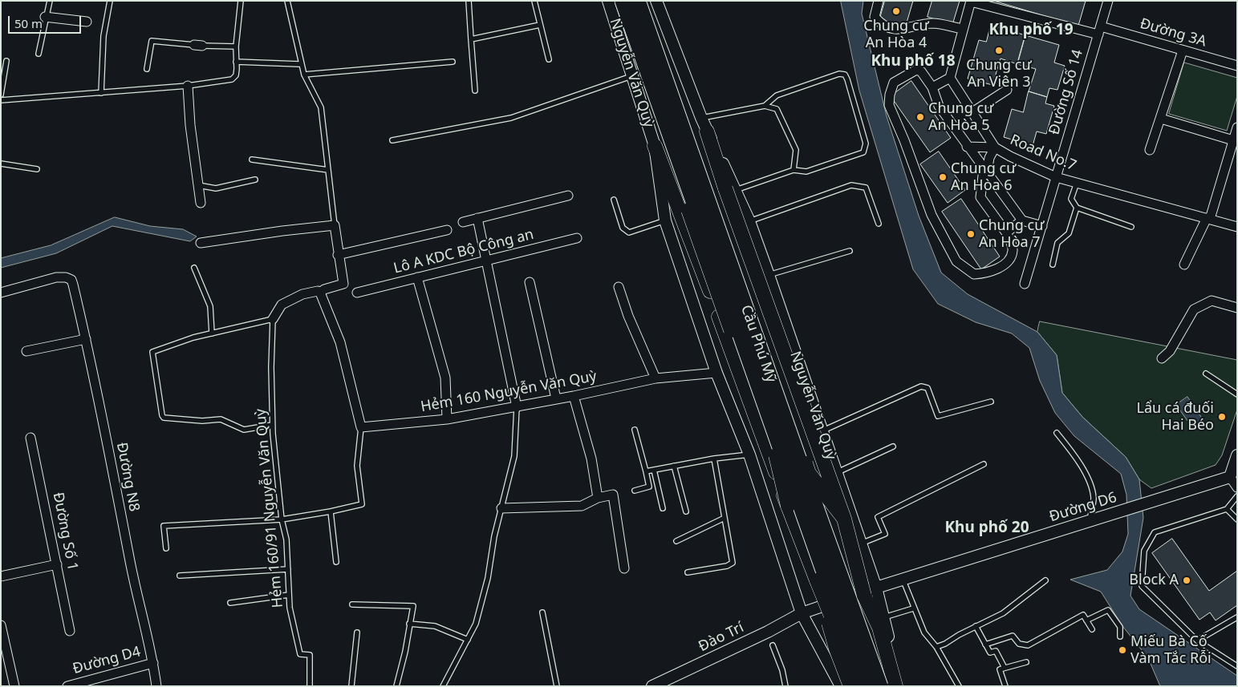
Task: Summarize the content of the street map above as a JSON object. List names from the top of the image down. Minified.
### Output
{"streets":{"highway":["Cầu Phú Mỹ"],"main road":["Nguyễn Văn Quỳ"],"street":["Đường 3A","Đường Số 14","Road No.7","Lô A KDC Bộ Công an","Hẻm 160 Nguyễn Văn Quỳ","Đường N8","Đường D6","Đường Số 1","Đào Trí","Đường D4"],"lane":["Hẻm 160/91 Nguyễn Văn Quỳ"]},"crossings":[["Đường 3A","Đường Số 14"],["Nguyễn Văn Quỳ","Cầu Phú Mỹ"],["Nguyễn Văn Quỳ","Hẻm 160 Nguyễn Văn Quỳ"],["Nguyễn Văn Quỳ","Đường D6"],["Nguyễn Văn Quỳ","Đào Trí"],["Đường Số 14","Road No.7"],["Đường N8","Đường D4"],["Đường D6","Đào Trí"]],"districts":["Khu phố 19","Khu phố 18","Khu phố 20"],"places":["Chung cư An Hòa 4","Chung cư An Viên 3","Chung cư An Hòa 5","Chung cư An Hòa 6","Chung cư An Hòa 7","Lẩu cá đuối Hai Béo","Block A","Miếu Bà Cố Vàm Tắc Rỗi"],"scale_bar":"50 m"}
